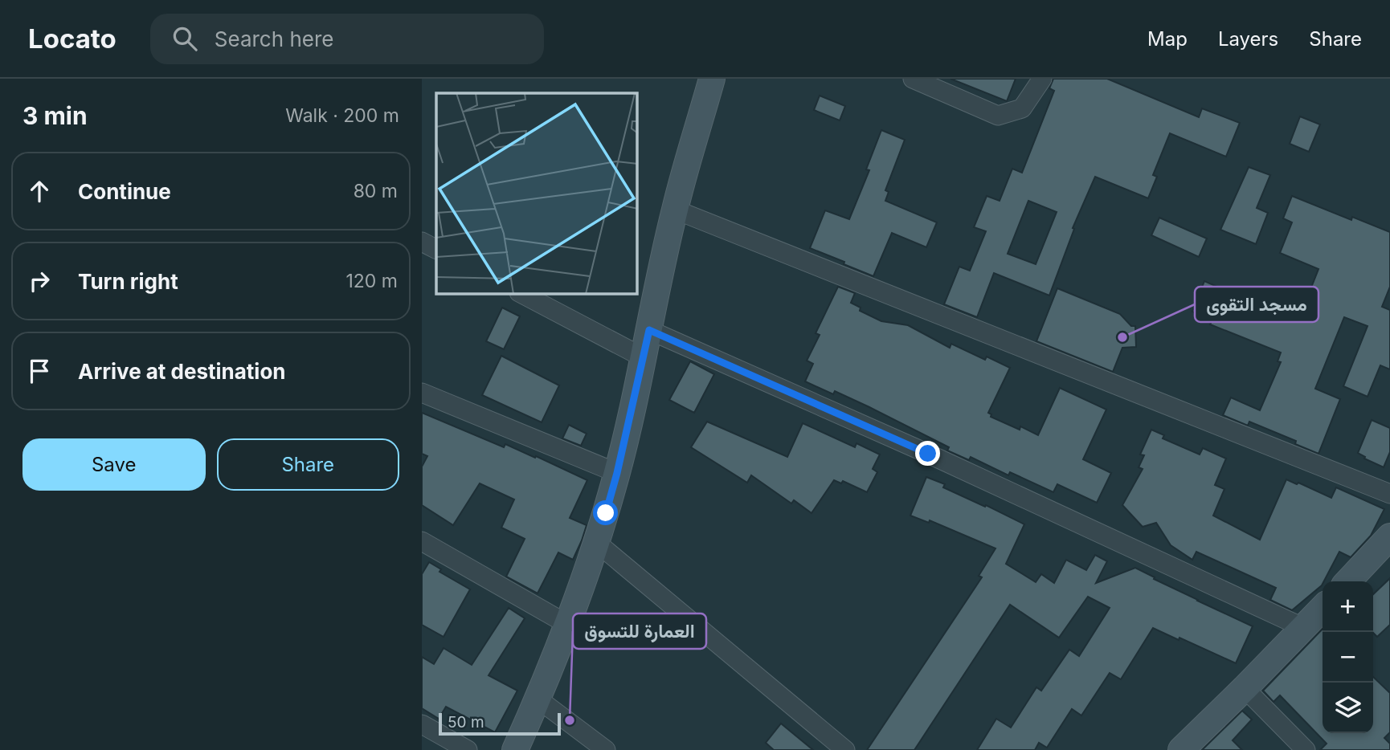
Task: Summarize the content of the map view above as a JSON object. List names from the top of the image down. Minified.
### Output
{"places":["مسجد التقوى","العمارة للتسوق"],"scale_bar":"50 m","page":{"header":"Locato","search":"Search here","nav":["Map","Layers","Share"],"heading":["3 min","Walk · 200 m"],"list":[["Continue","80 m"],["Turn right","120 m"],"Arrive at destination"],"buttons":["Save","Share"],"map_buttons":["+","−"],"scale":"50 m"}}
